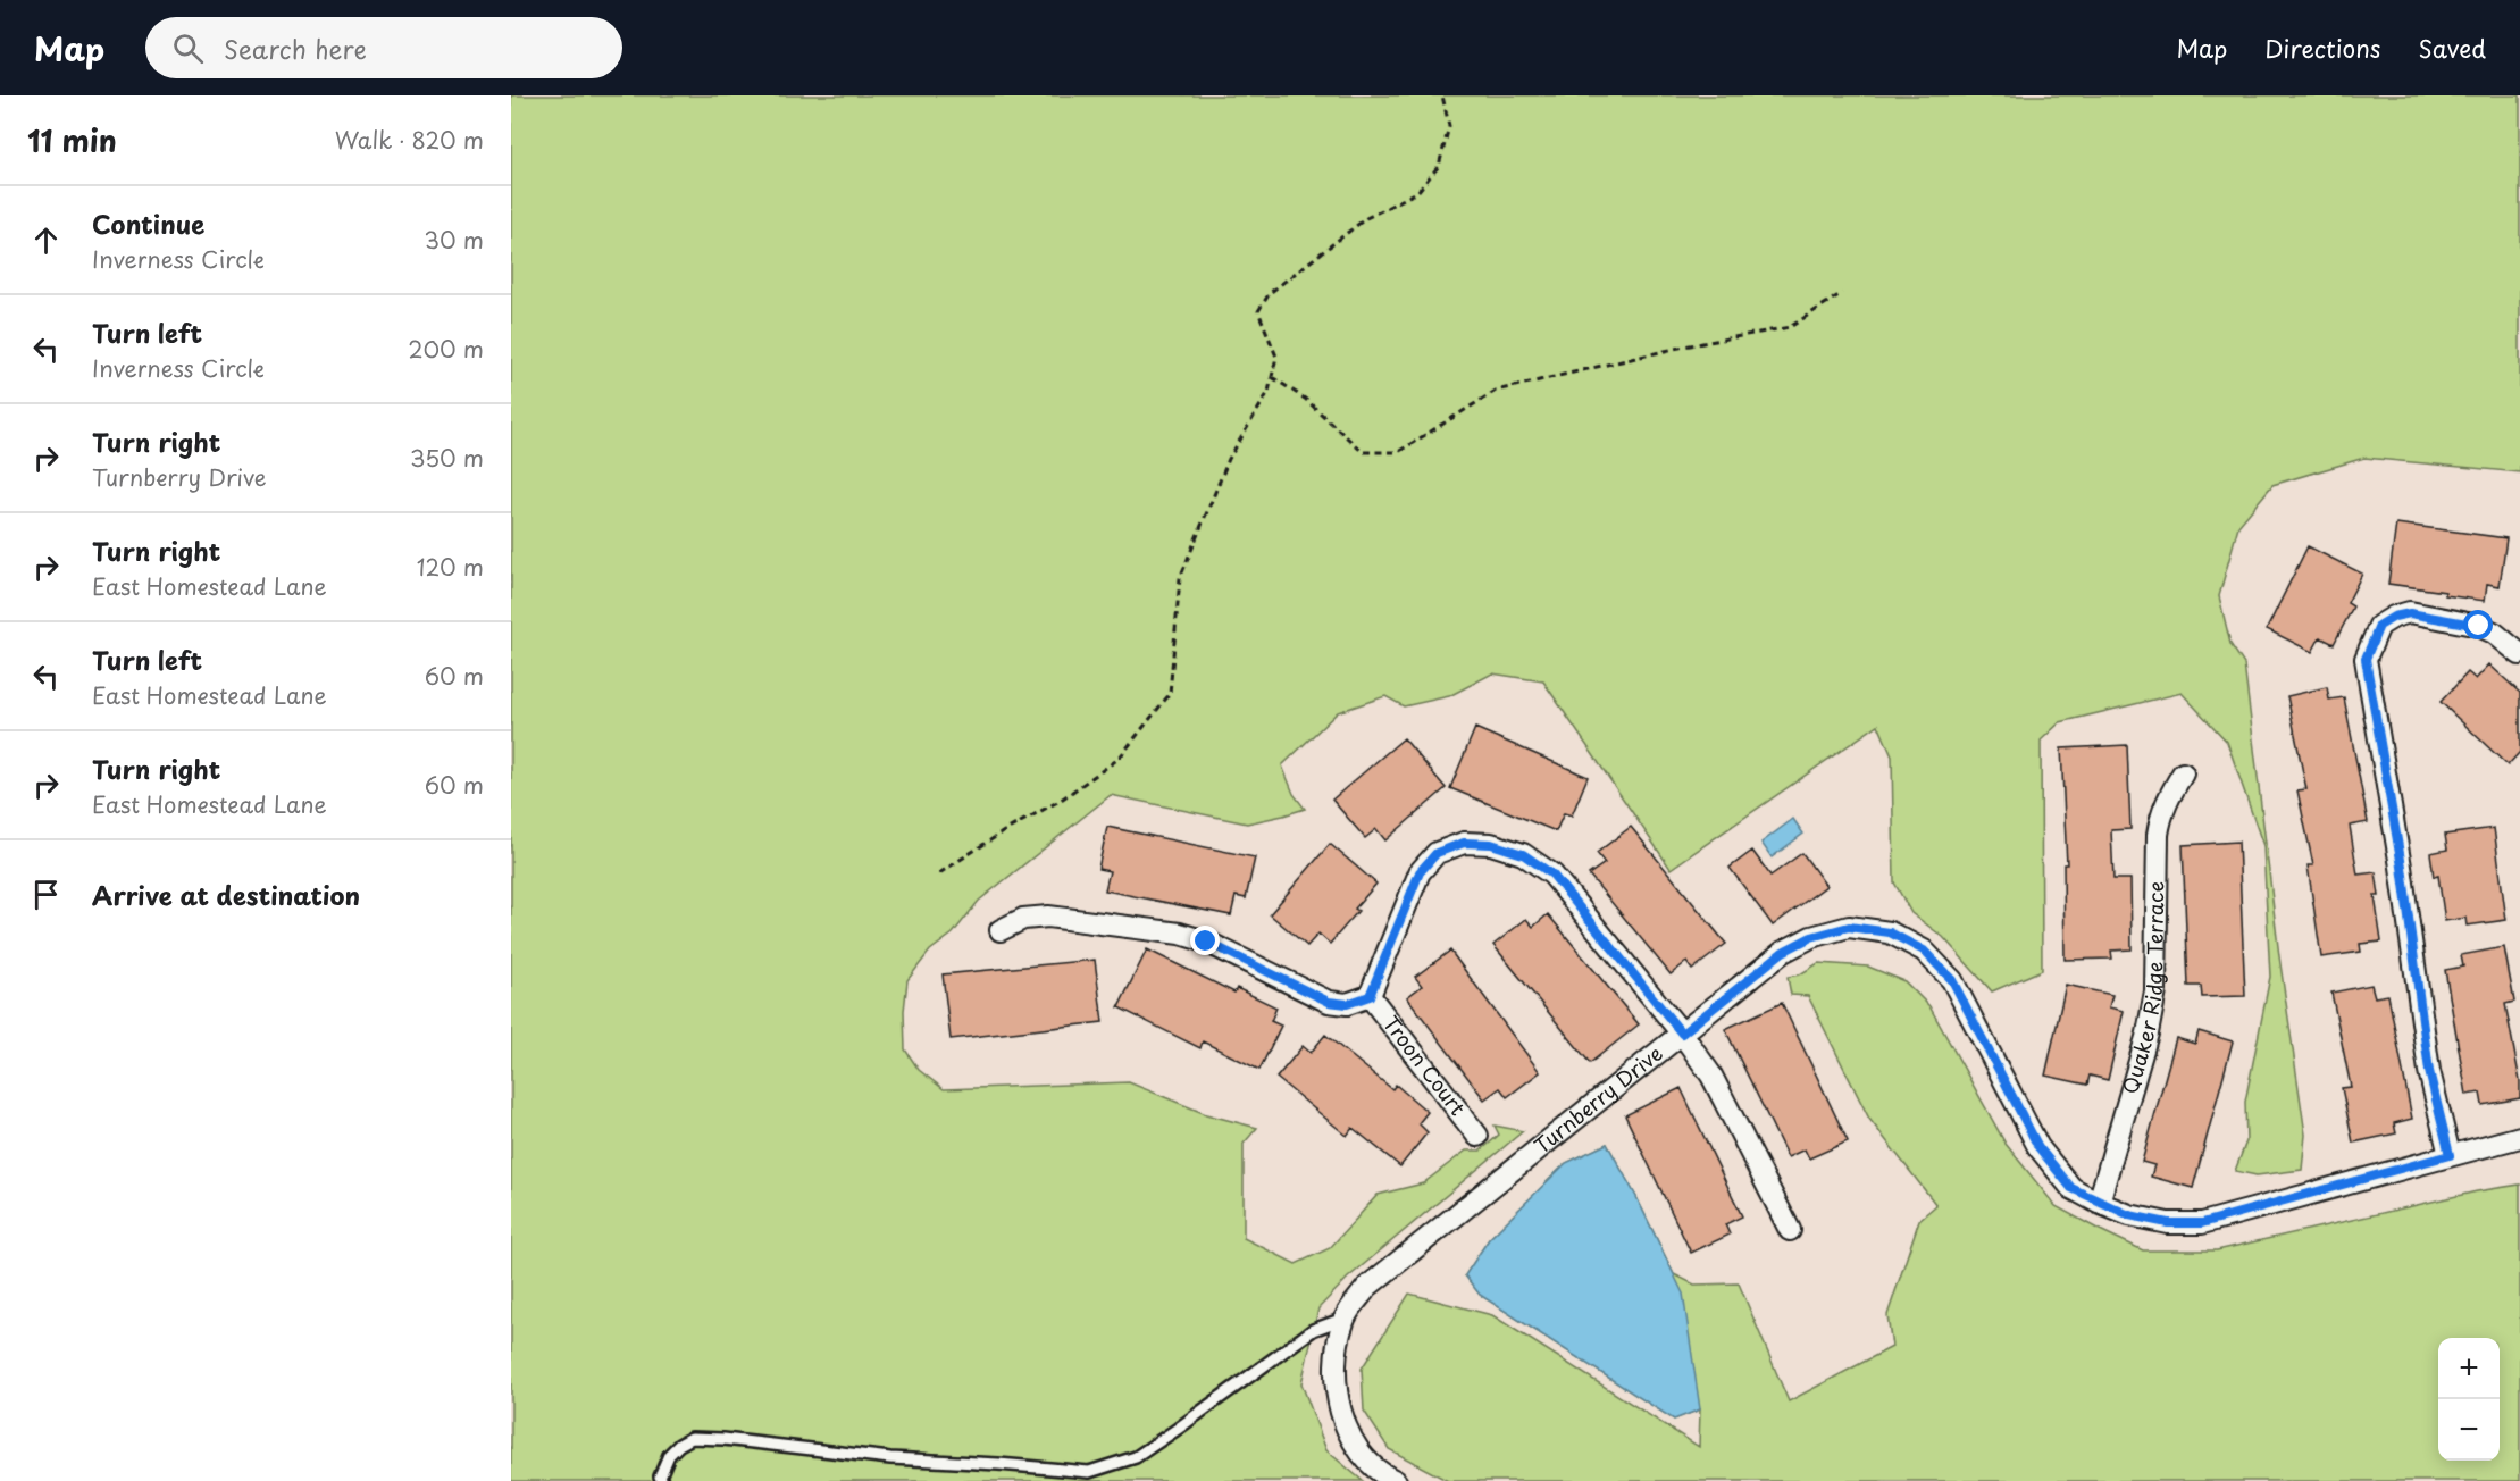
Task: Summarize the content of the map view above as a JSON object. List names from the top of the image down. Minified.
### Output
{"streets":{"street":["Quaker Ridge Terrace","Troon Court","Turnberry Drive"]},"crossings":[["Quaker Ridge Terrace","Turnberry Drive"]],"page":{"header":"Map","search":"Search here","nav":["Map","Directions","Saved"],"heading":["11 min","Walk · 820 m"],"list":[["Continue","Inverness Circle","30 m"],["Turn left","Inverness Circle","200 m"],["Turn right","Turnberry Drive","350 m"],["Turn right","East Homestead Lane","120 m"],["Turn left","East Homestead Lane","60 m"],["Turn right","East Homestead Lane","60 m"],"Arrive at destination"],"map_buttons":["+","−"]}}
